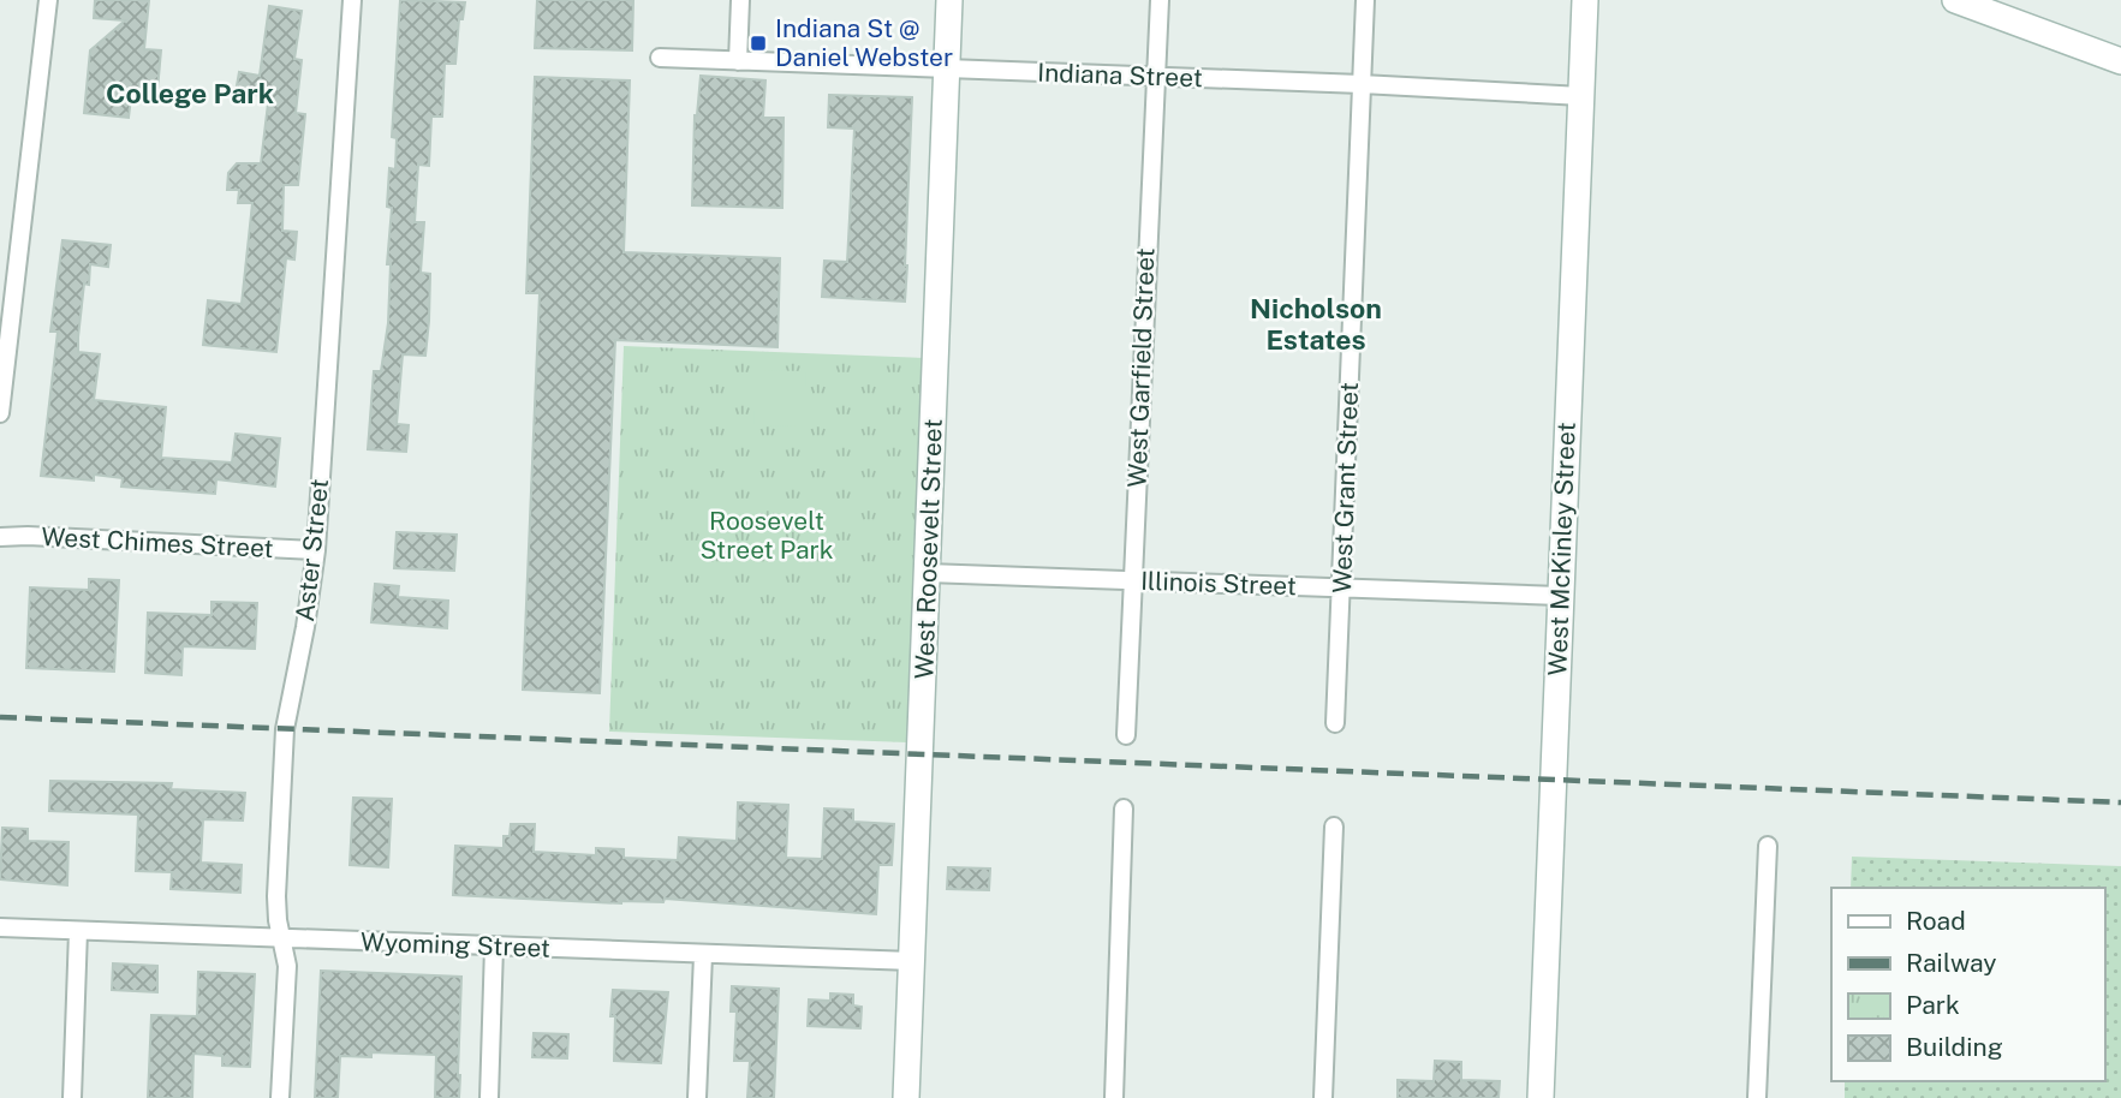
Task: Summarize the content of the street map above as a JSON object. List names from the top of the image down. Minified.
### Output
{"streets":{"main road":["West Roosevelt Street","West McKinley Street"],"street":["Indiana Street","West Garfield Street","West Grant Street","West Chimes Street","Aster Street","Illinois Street","Wyoming Street"]},"crossings":[["Indiana Street","West Garfield Street"],["Indiana Street","West Grant Street"],["Indiana Street","West Roosevelt Street"],["Indiana Street","West McKinley Street"],["West Garfield Street","Illinois Street"],["West Grant Street","Illinois Street"],["West Chimes Street","Aster Street"],["West Roosevelt Street","Illinois Street"],["West Roosevelt Street","Wyoming Street"],["West McKinley Street","Illinois Street"],["Aster Street","Wyoming Street"]],"districts":["College Park","Nicholson Estates"],"parks":["Roosevelt Street Park"],"places":{"transit":["Indiana St @ Daniel Webster"]},"legend":["Road","Railway","Park","Building"]}
